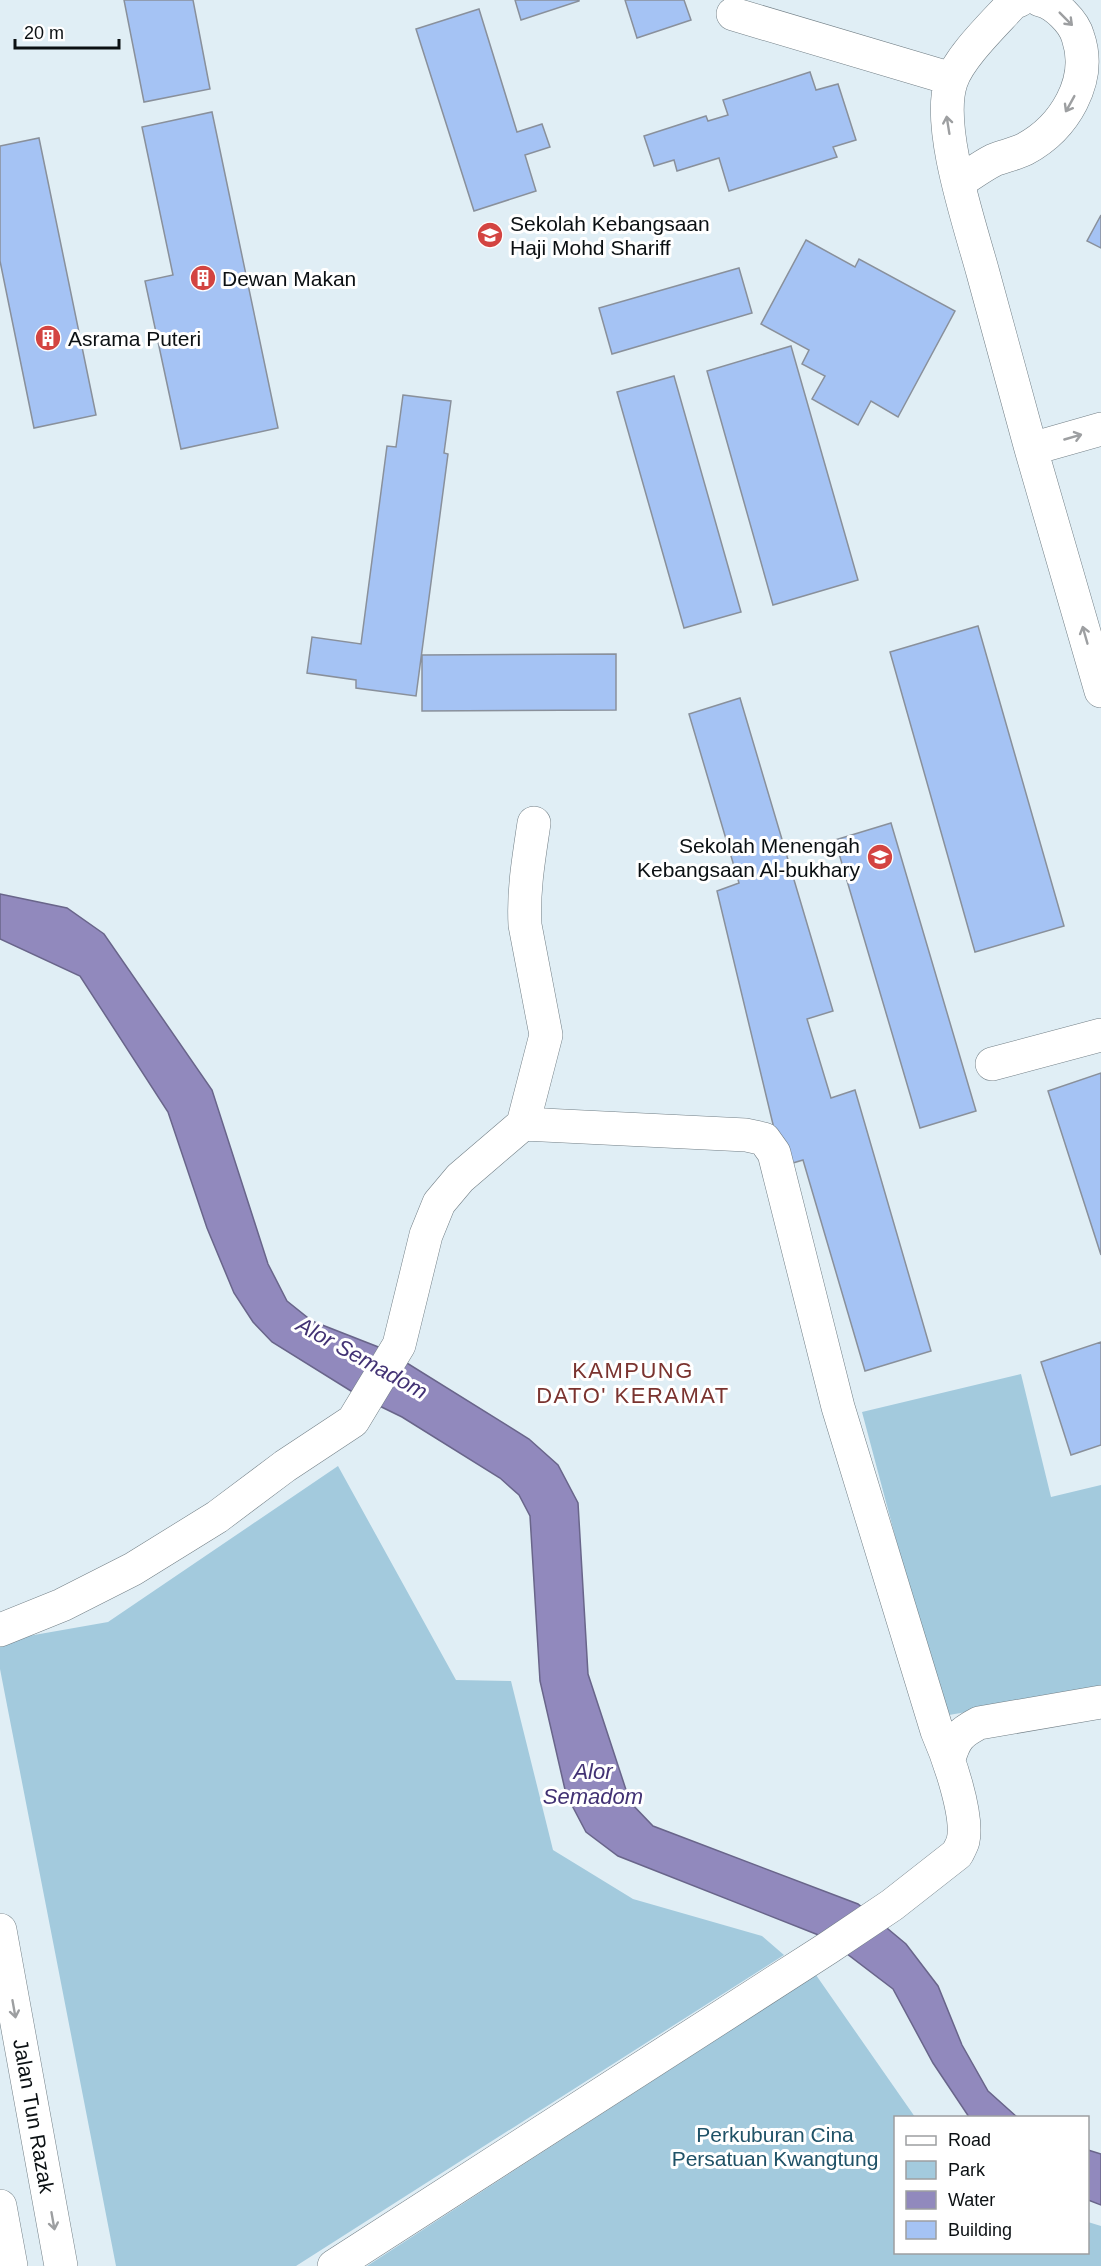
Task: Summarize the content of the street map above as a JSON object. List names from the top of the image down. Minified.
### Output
{"streets":{"street":["Jalan Tun Razak"]},"one_way":["Jalan Tun Razak"],"districts":["KAMPUNG DATO' KERAMAT"],"water":["Alor Semadom"],"parks":["Perkuburan Cina Persatuan Kwangtung"],"places":{"school or university":["Sekolah Kebangsaan Haji Mohd Shariff","Sekolah Menengah Kebangsaan Al-bukhary"],"building":["Dewan Makan","Asrama Puteri"]},"legend":["Road","Park","Water","Building"],"scale_bar":"20 m"}
